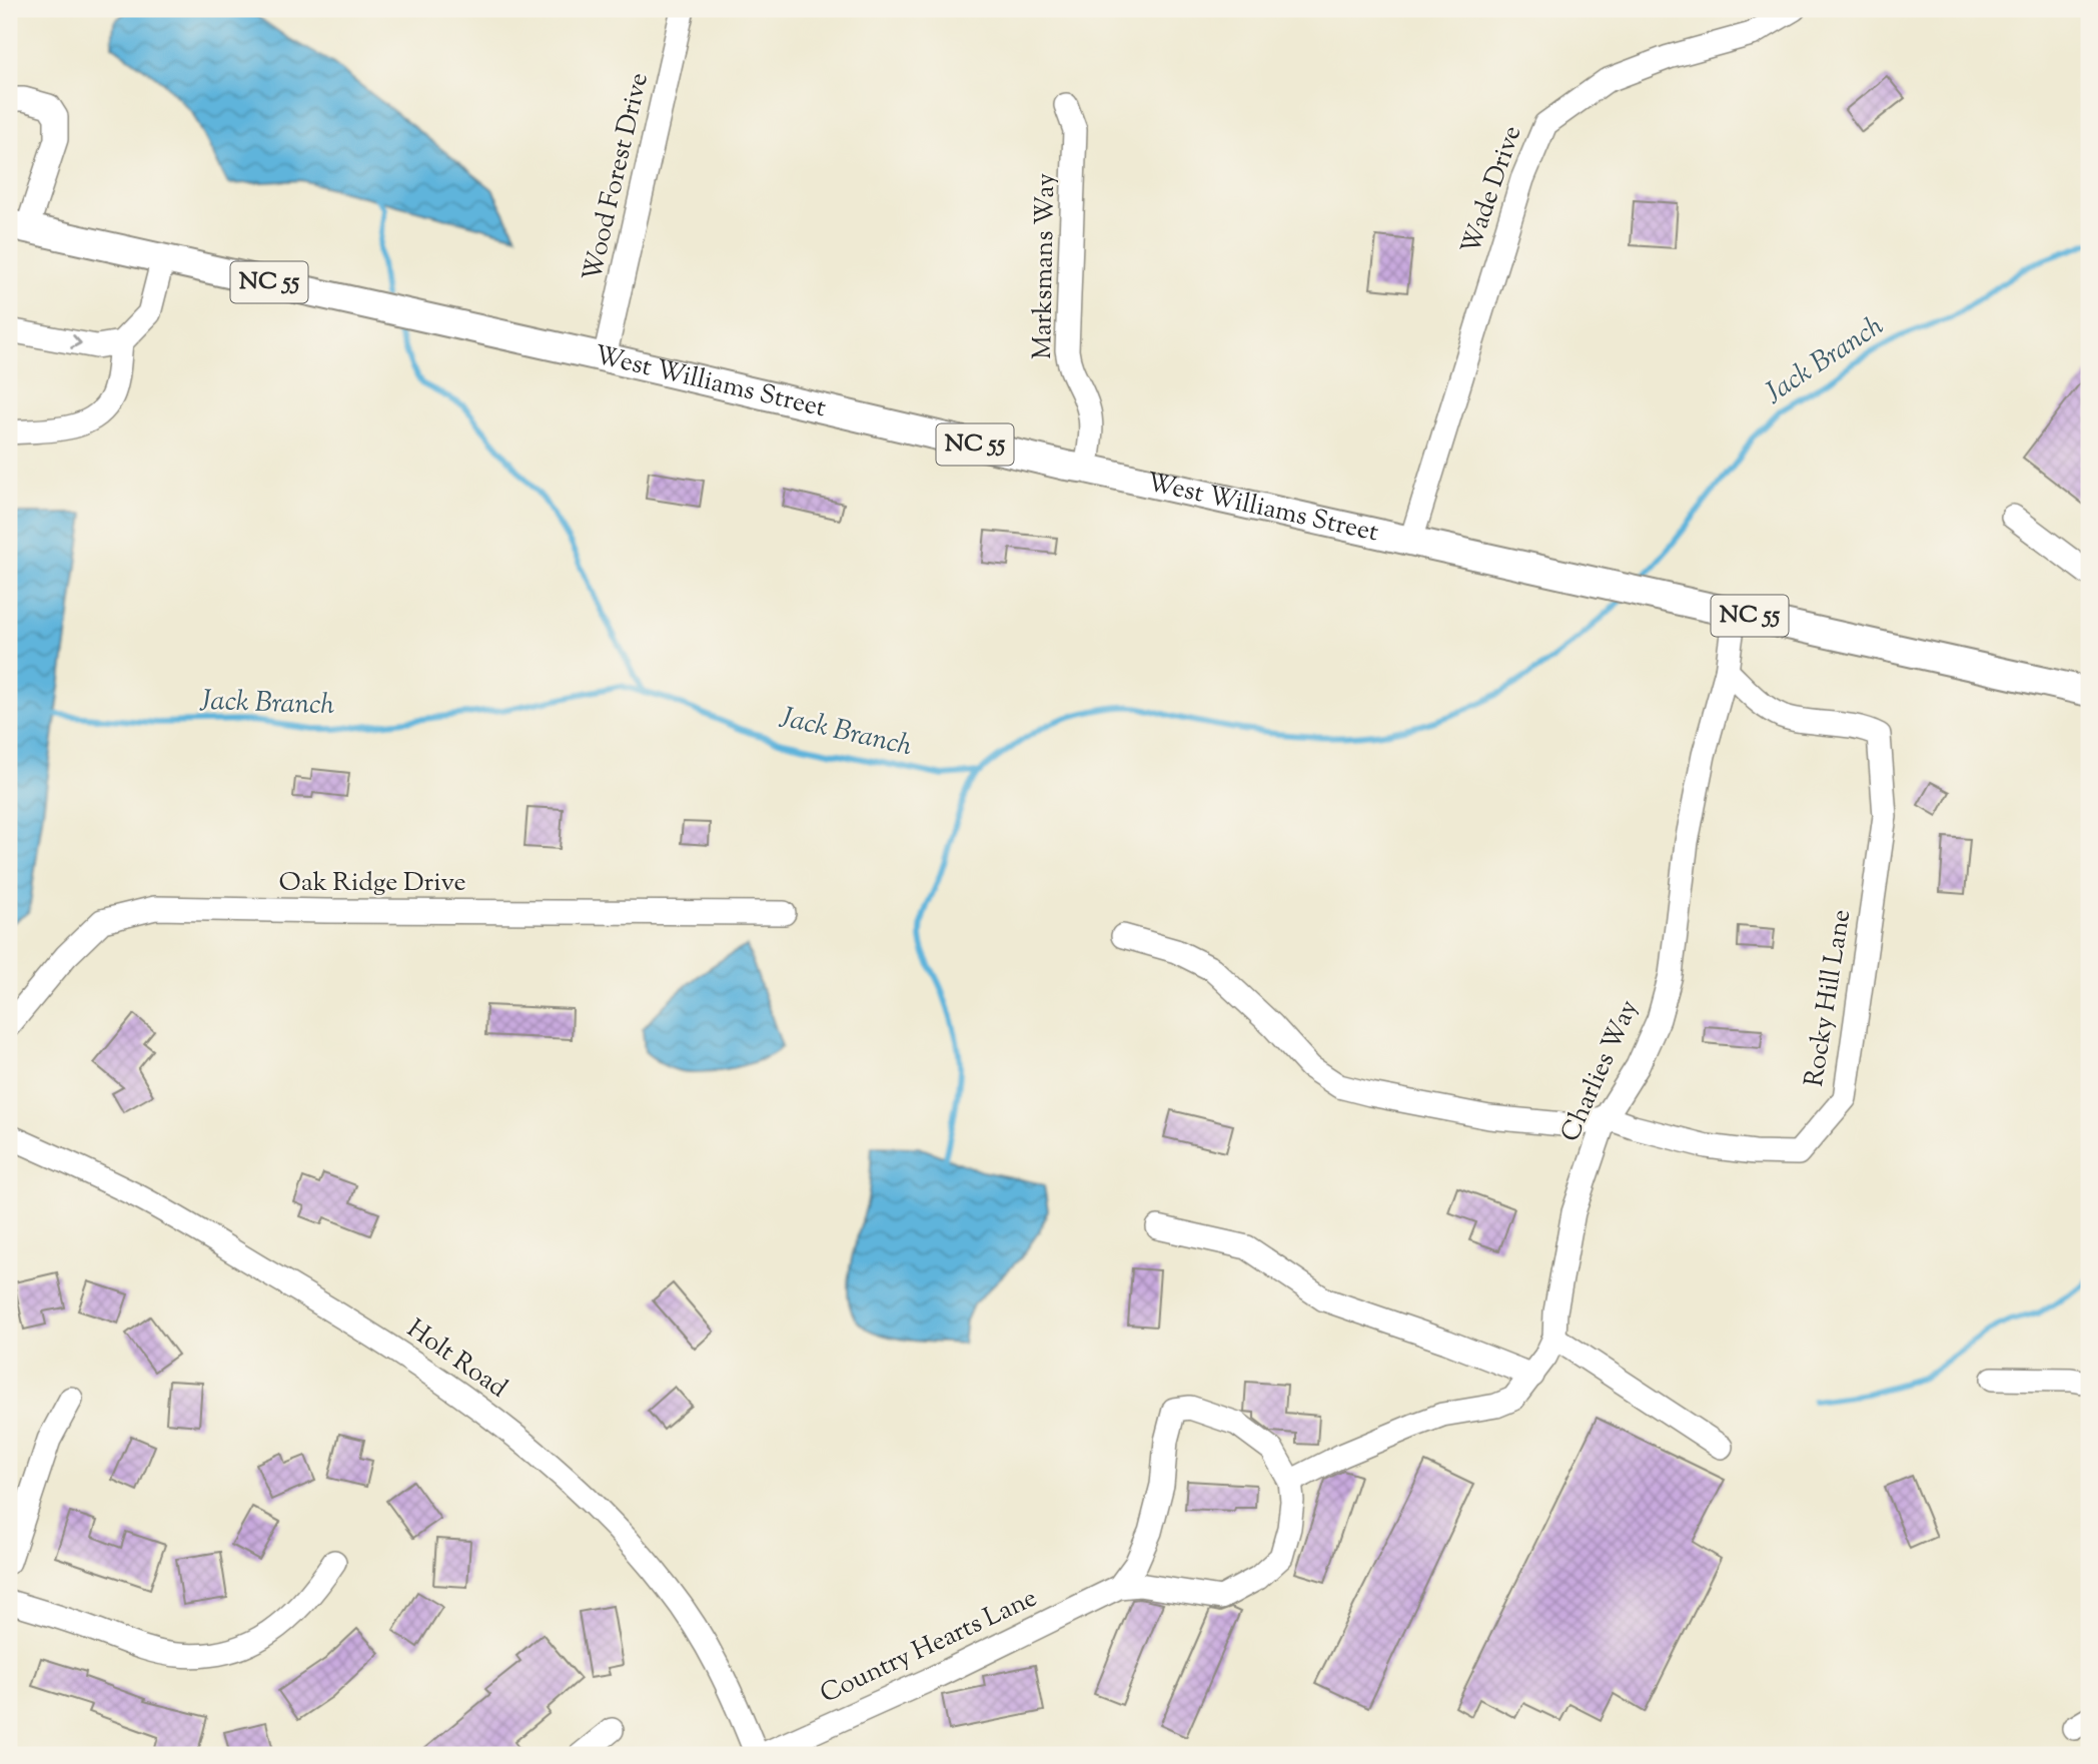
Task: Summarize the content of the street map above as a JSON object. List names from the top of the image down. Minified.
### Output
{"streets":{"main road":["NC 55","West Williams Street"],"street":["Wood Forest Drive","Wade Drive","Marksmans Way","Oak Ridge Drive","Rocky Hill Lane","Charlies Way","Holt Road","Country Hearts Lane"]},"crossings":[["Wood Forest Drive","West Williams Street"],["Wade Drive","NC 55"],["Wade Drive","West Williams Street"],["Marksmans Way","West Williams Street"],["NC 55","West Williams Street"],["NC 55","Charlies Way"],["Rocky Hill Lane","Charlies Way"],["Holt Road","Country Hearts Lane"]],"water":["Jack Branch"]}
